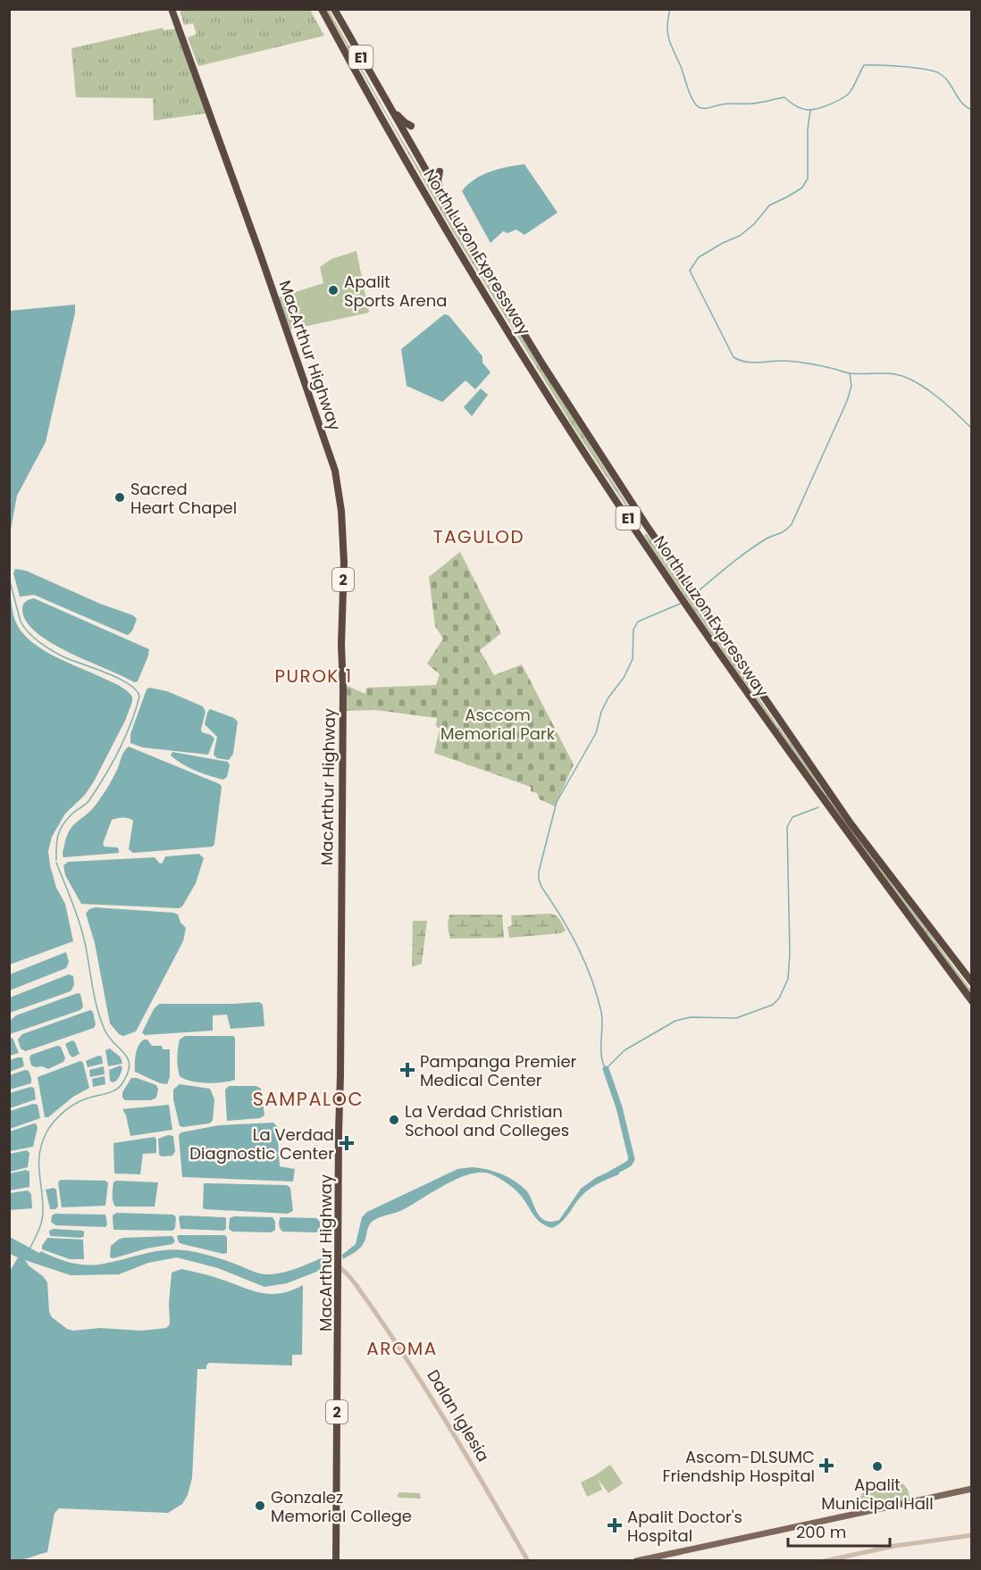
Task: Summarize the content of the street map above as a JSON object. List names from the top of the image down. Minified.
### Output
{"streets":{"highway":["E1","North Luzon Expressway","MacArthur Highway","2"],"street":["Dalan Iglesia"]},"crossings":[["MacArthur Highway","Dalan Iglesia"]],"districts":["TAGULOD","PUROK 1","SAMPALOC","AROMA"],"parks":["Asccom Memorial Park"],"places":{"other":["Apalit Sports Arena","Sacred Heart Chapel","La Verdad Christian School and Colleges","Apalit Municipal Hall","Gonzalez Memorial College"],"health":["Pampanga Premier Medical Center","La Verdad Diagnostic Center","Ascom-DLSUMC Friendship Hospital","Apalit Doctor's Hospital"]},"scale_bar":"200 m"}
